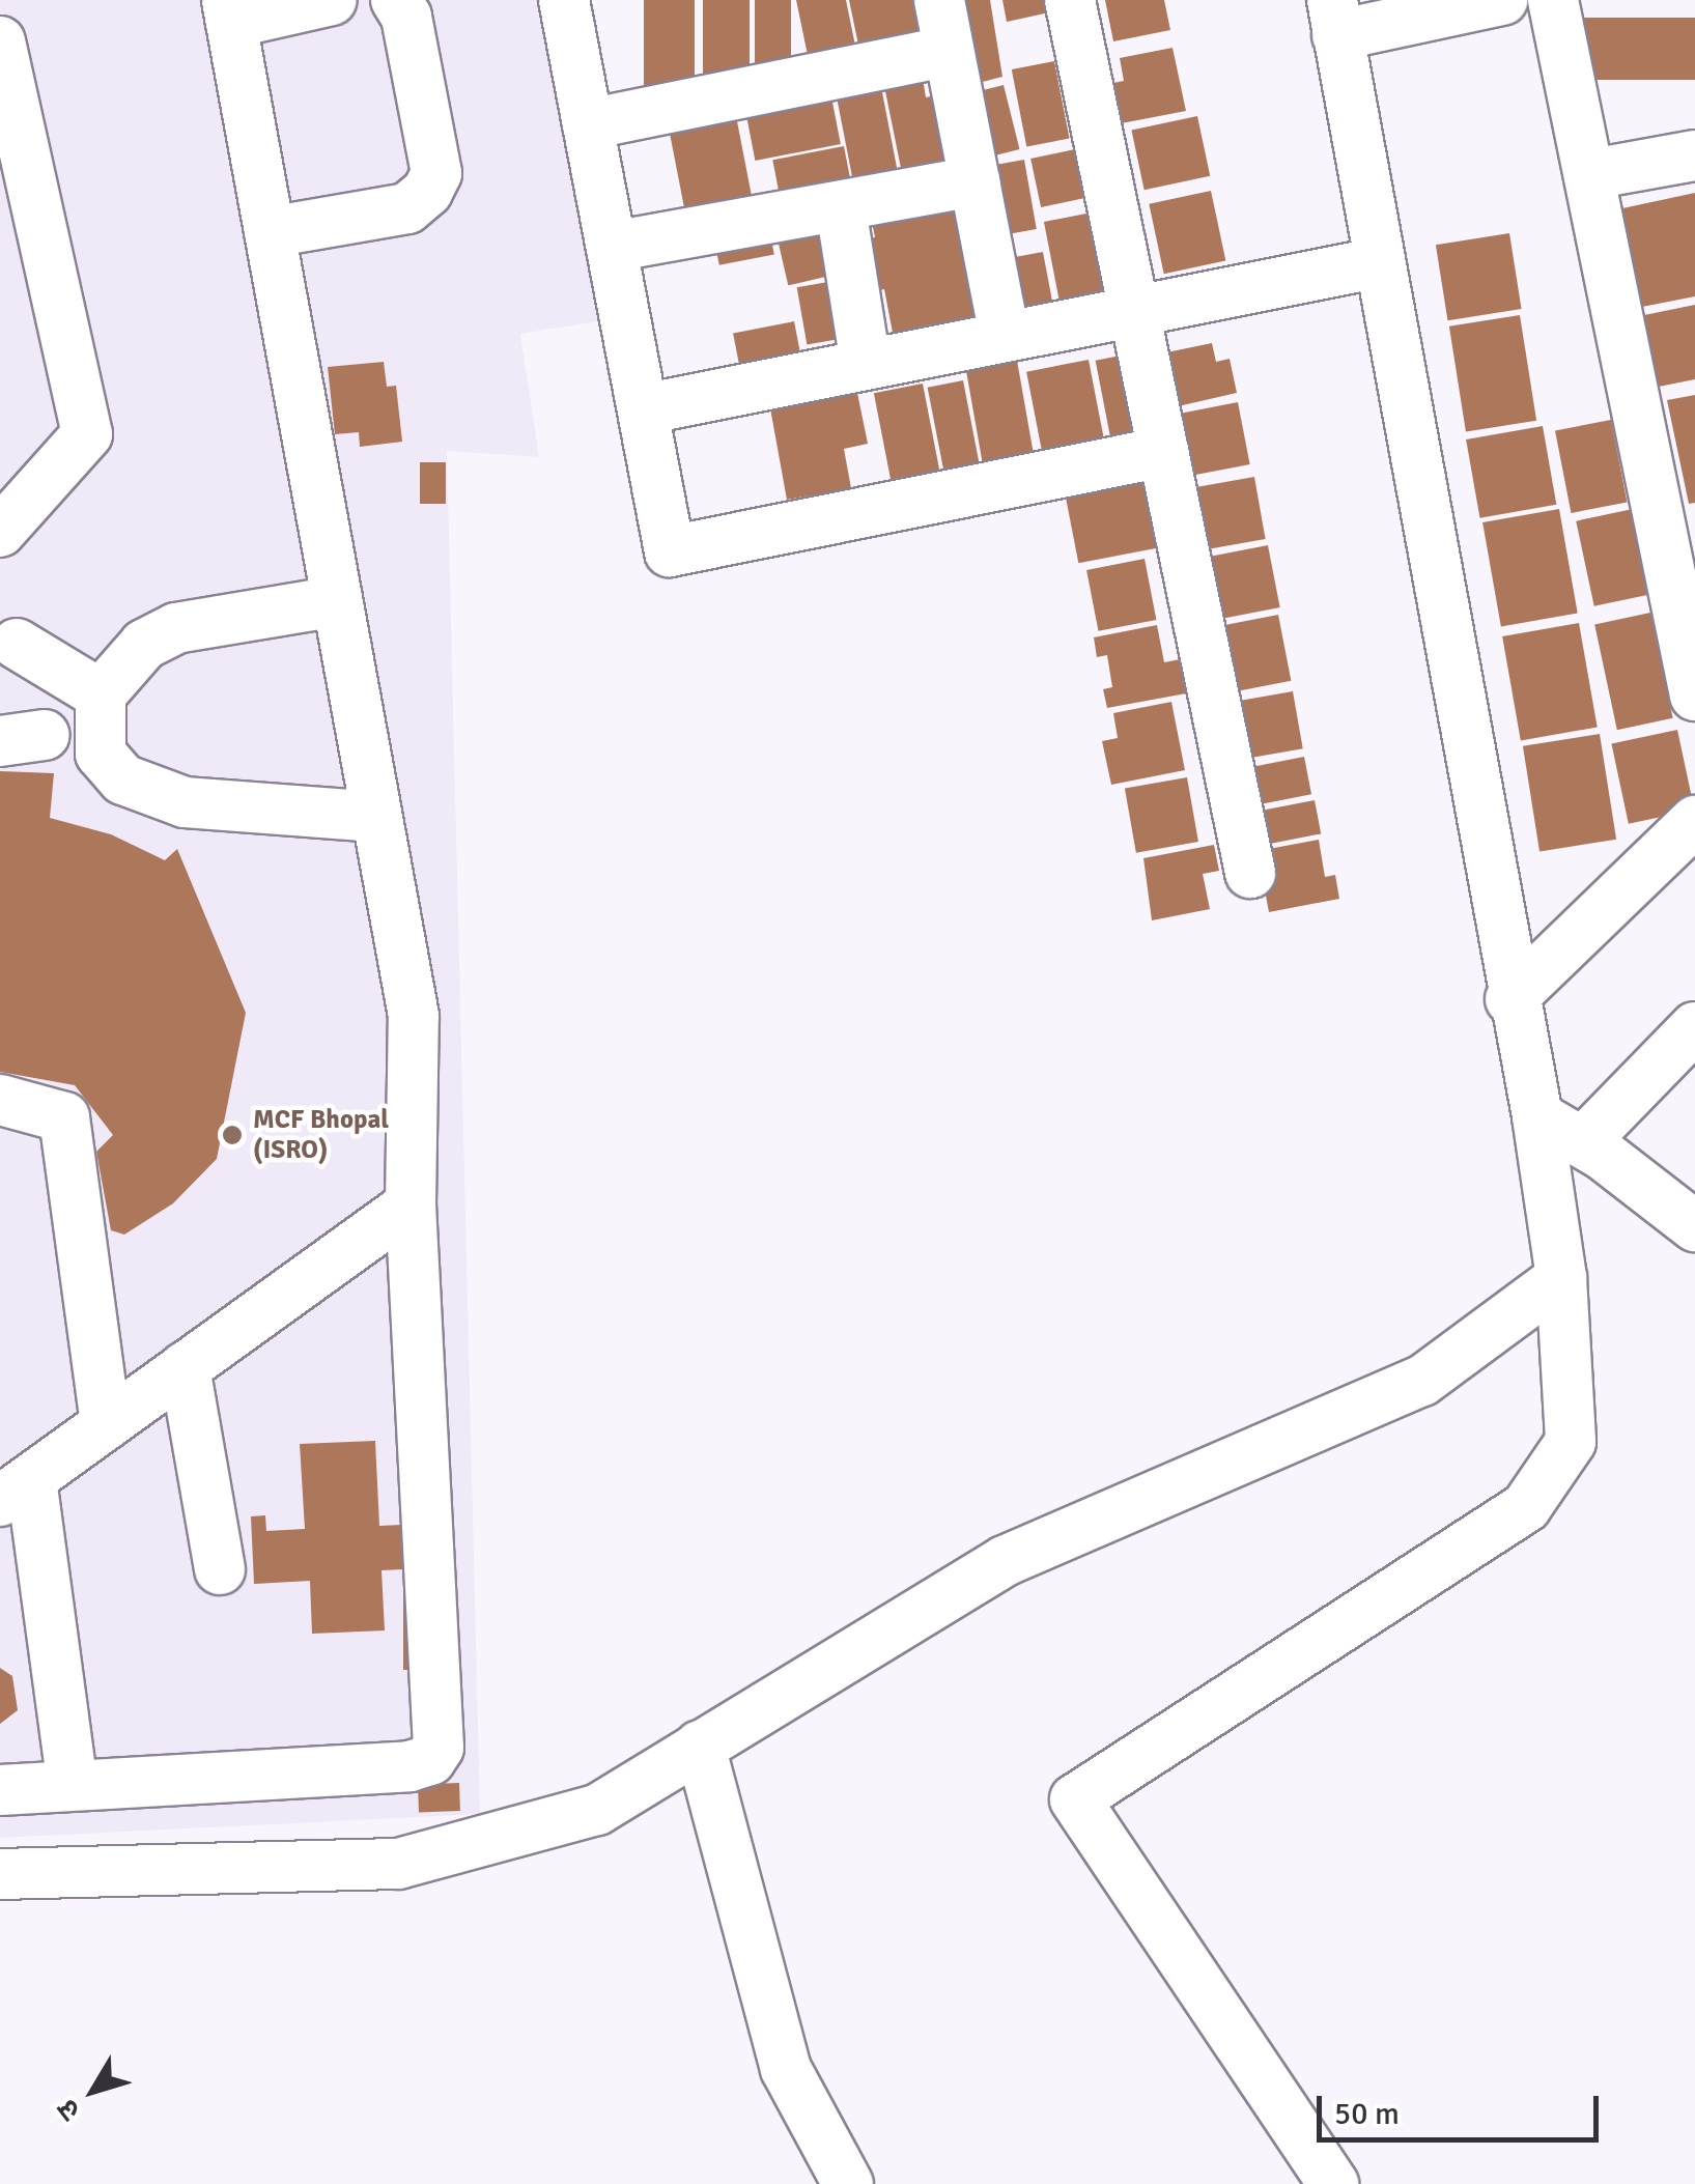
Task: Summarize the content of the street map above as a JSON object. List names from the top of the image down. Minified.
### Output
{"places":["MCF Bhopal (ISRO)"],"scale_bar":"50 m","north":"bottom left"}
